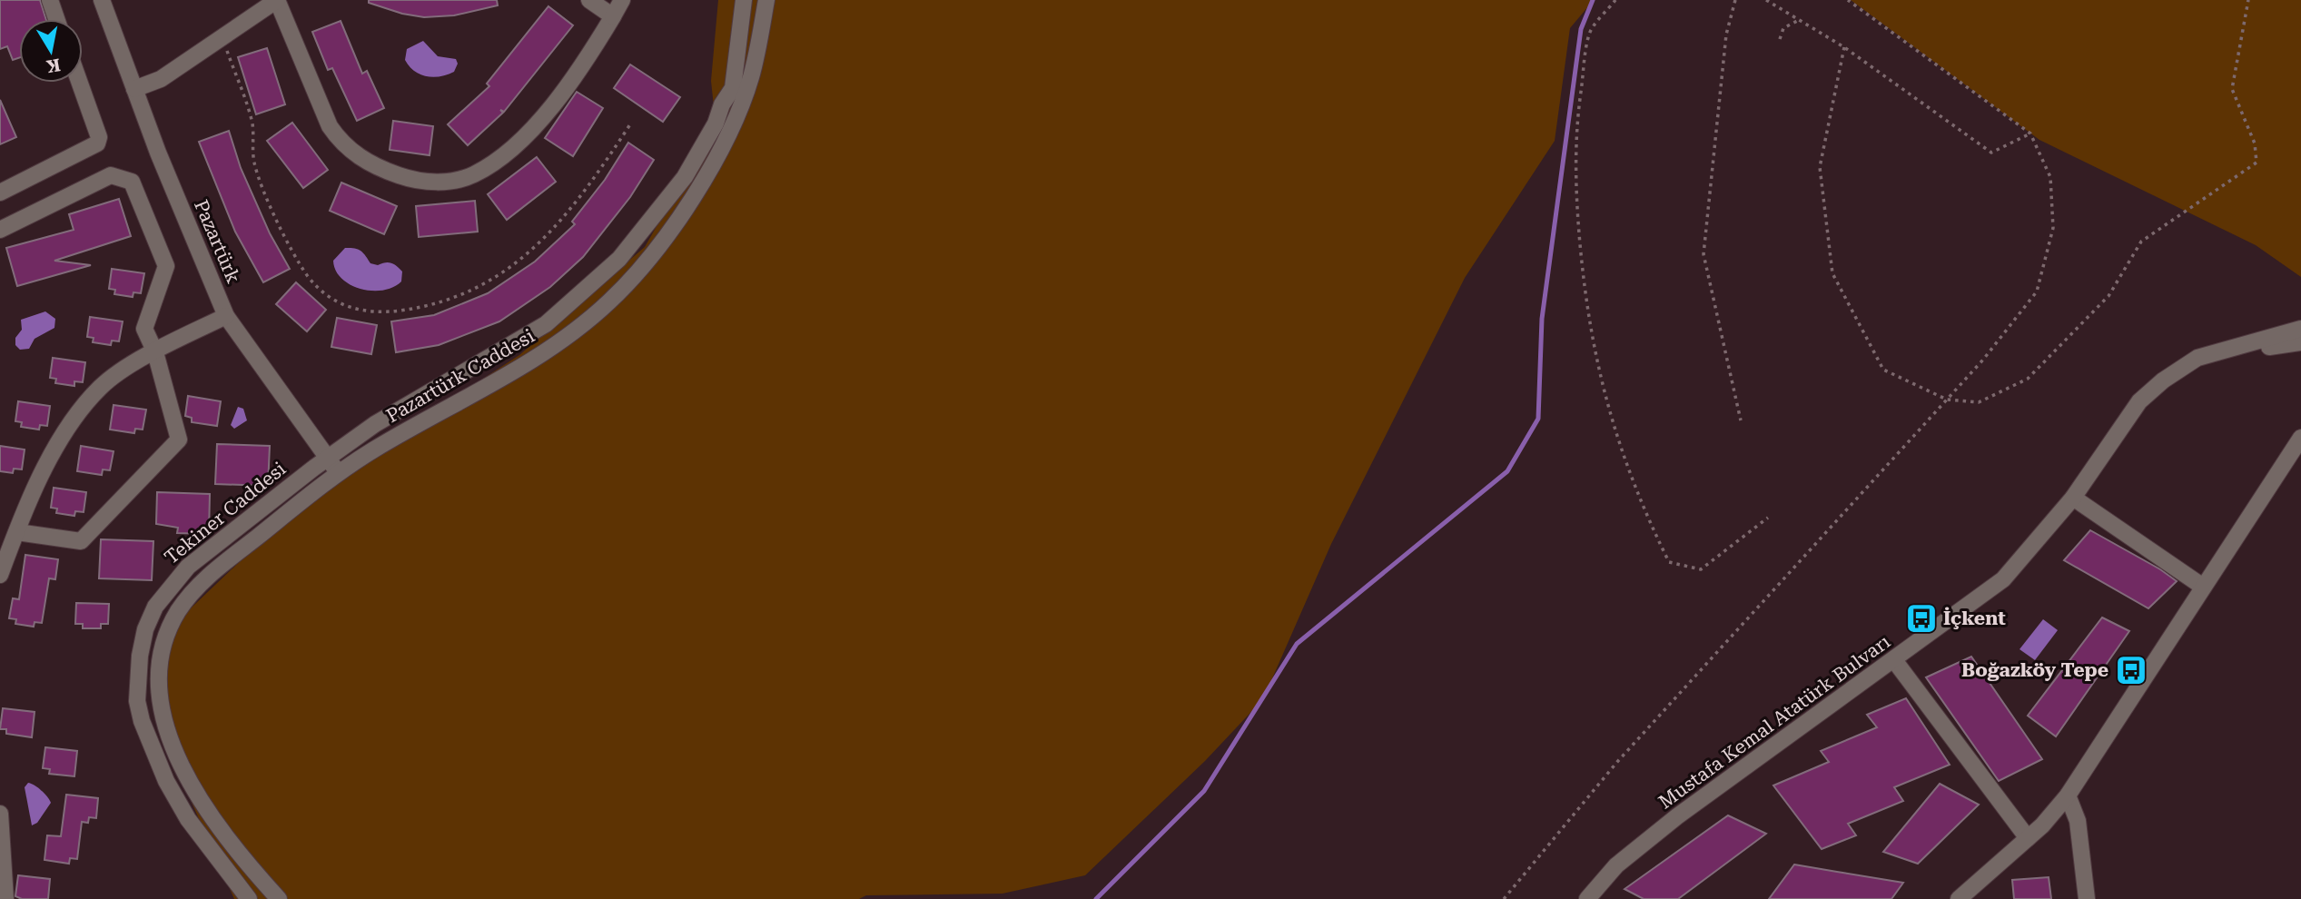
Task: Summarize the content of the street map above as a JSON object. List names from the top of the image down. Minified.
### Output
{"streets":{"street":["Pazartürk","Pazartürk Caddesi","Tekiner Caddesi","Mustafa Kemal Atatürk Bulvarı"]},"crossings":[["Pazartürk","Pazartürk Caddesi"],["Pazartürk","Tekiner Caddesi"],["Pazartürk Caddesi","Tekiner Caddesi"]],"places":{"bus stop":["İçkent","Boğazköy Tepe"]},"north":"bottom"}
